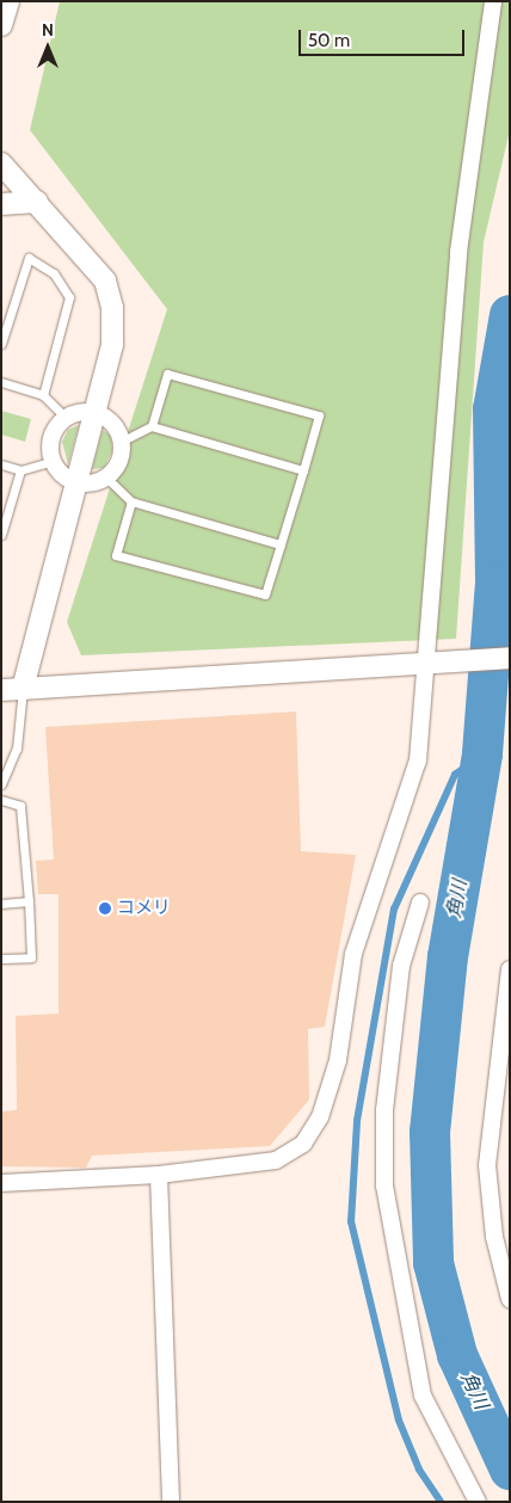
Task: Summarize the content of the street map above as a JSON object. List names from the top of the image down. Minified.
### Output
{"water":["角川"],"places":["コメリ"],"scale_bar":"50 m","north":"top"}
